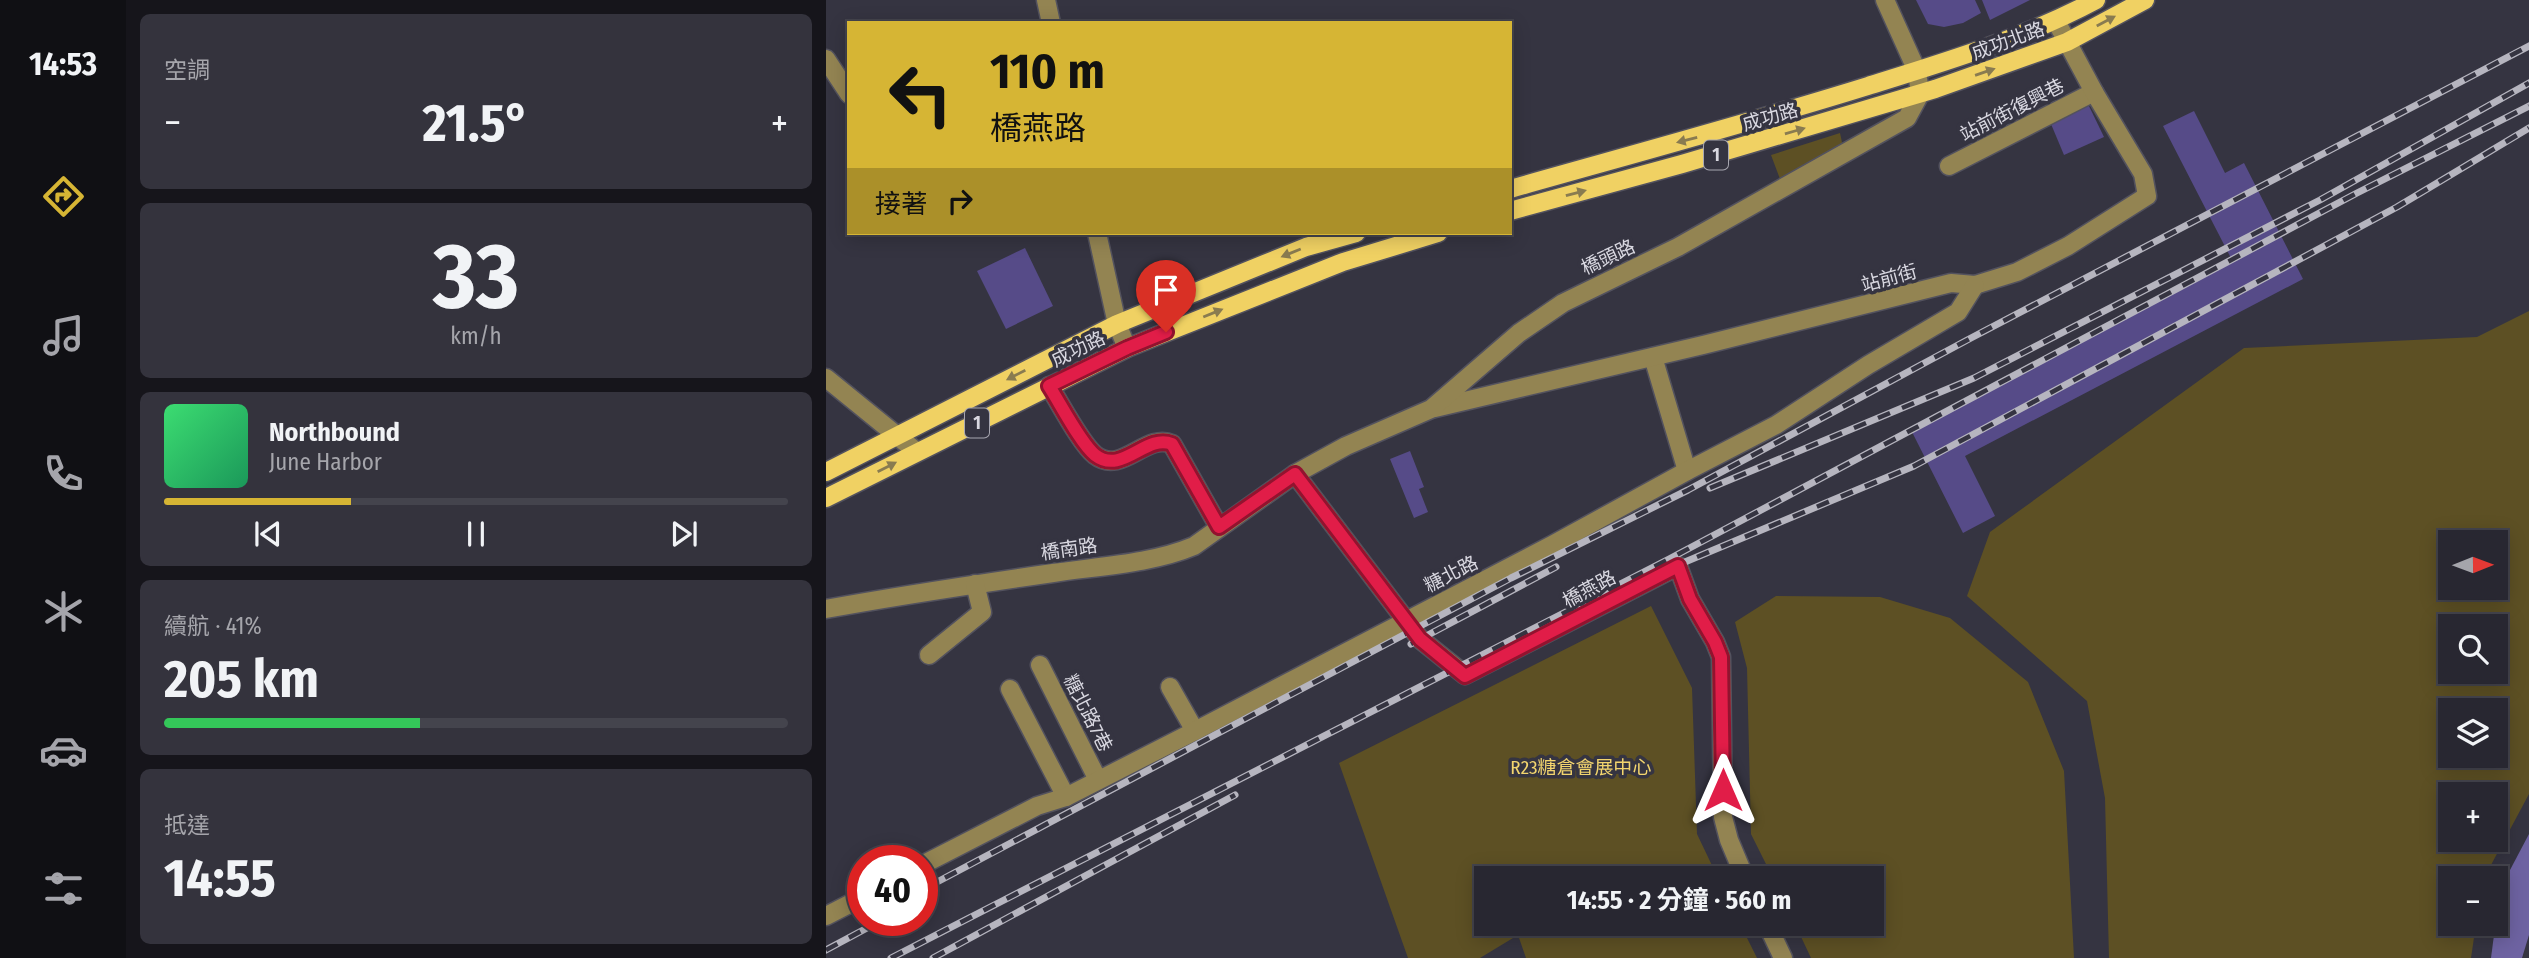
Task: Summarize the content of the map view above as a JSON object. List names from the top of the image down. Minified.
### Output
{"streets":{"main road":["成功北路","成功路","1"],"street":["站前街復興巷","橋頭路","站前街","橋南路","糖北路","橋燕路","糖北路7巷"]},"crossings":[["成功北路","成功路"],["成功北路","橋頭路"],["成功北路","站前街"],["站前街復興巷","站前街"],["成功路","橋頭路"],["橋頭路","站前街"],["橋頭路","橋南路"],["橋頭路","橋燕路"],["站前街","糖北路"],["橋南路","橋燕路"],["糖北路","橋燕路"],["糖北路","糖北路7巷"]],"parks":["R23糖倉會展中心"],"north":"right","page":{"tabs":"14:53","tile":["空調",["33","km/h"],["續航 · 41%","205 km"],["抵達","14:55"]],"turn":["110 m","橋燕路"],"heat":["−","21.5°","+"],"then":"接著","song":["Northbound","June Harbor"],"map_buttons":["+","−"],"limit":"40","trip":"14:55 · 2 分鐘 · 560 m"}}
